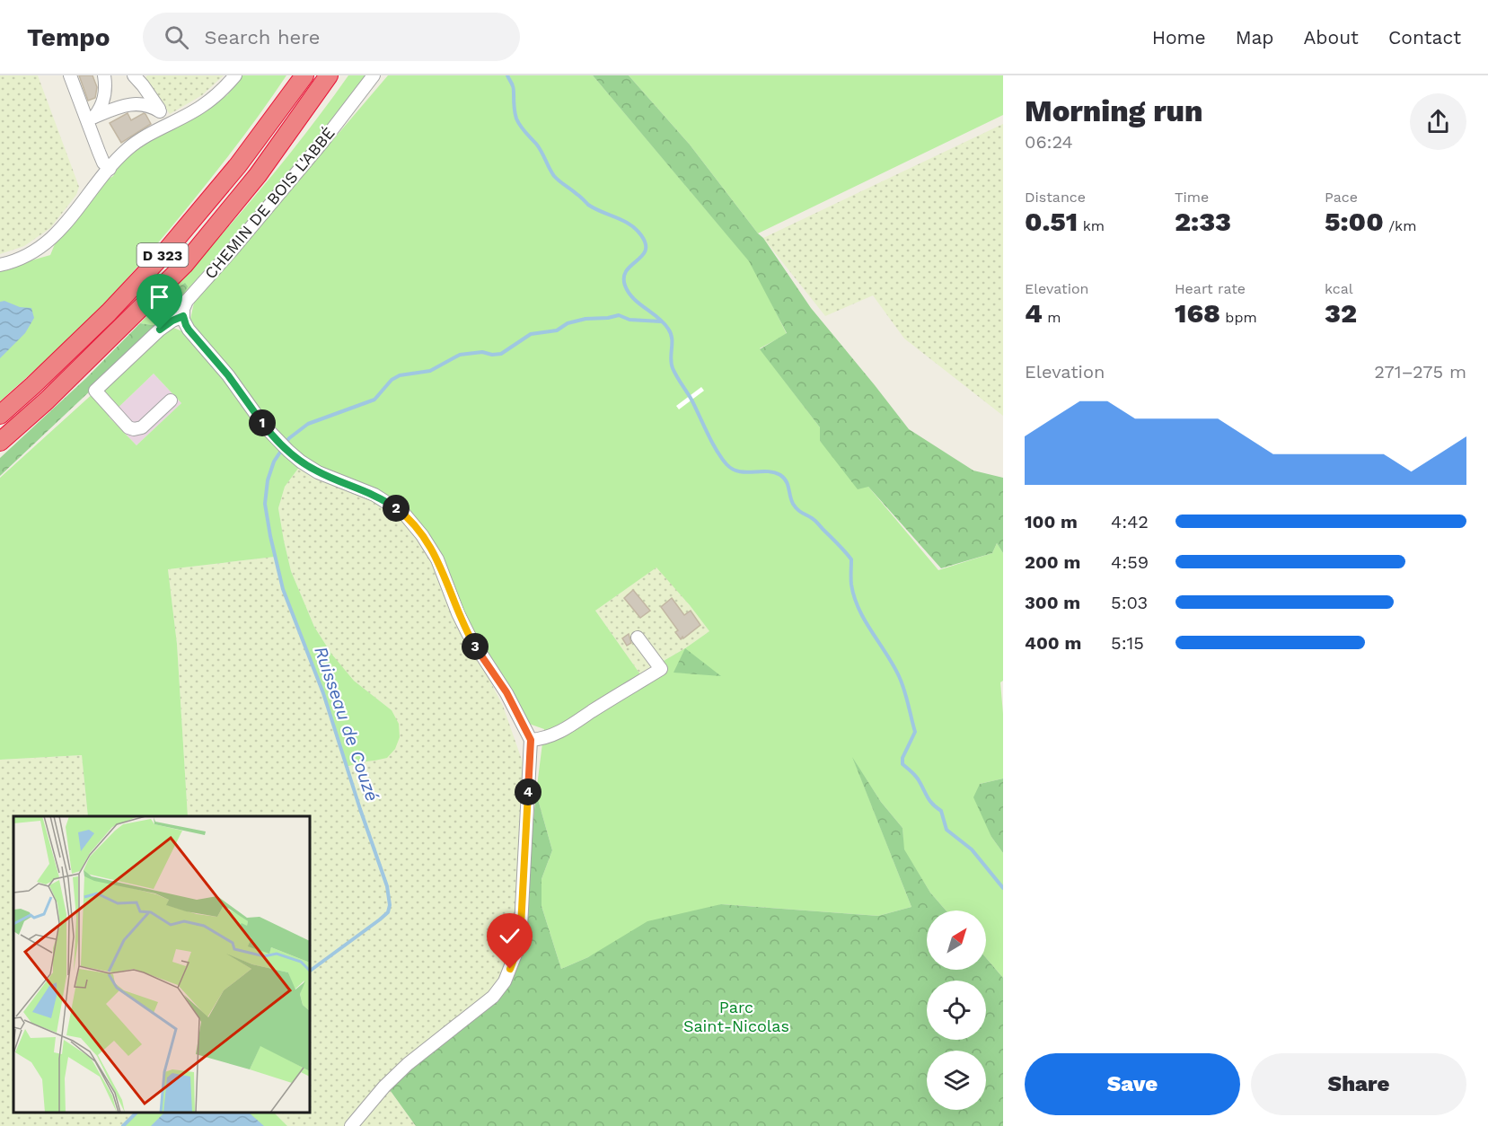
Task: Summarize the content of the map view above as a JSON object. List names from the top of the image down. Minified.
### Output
{"streets":{"highway":["D 323"],"street":["CHEMIN DE BOIS L'ABBÉ"]},"water":["Ruisseau de Couzé"],"parks":["Parc Saint-Nicolas"],"north":"top right","page":{"header":"Tempo","search":"Search here","nav":["Home","Map","About","Contact"],"heading":["Morning run","06:24"],"stats":[["Distance","0.51 km"],["Time","2:33"],["Pace","5:00 /km"],["Elevation","4 m"],["Heart rate","168 bpm"],["kcal","32"]],"chart":["Elevation","271–275 m"],"pins":["1","2","3","4"],"list":[{"name":"100 m","note":"4:42"},{"name":"200 m","note":"4:59"},{"name":"300 m","note":"5:03"},{"name":"400 m","note":"5:15"}],"buttons":["Save","Share"]}}
